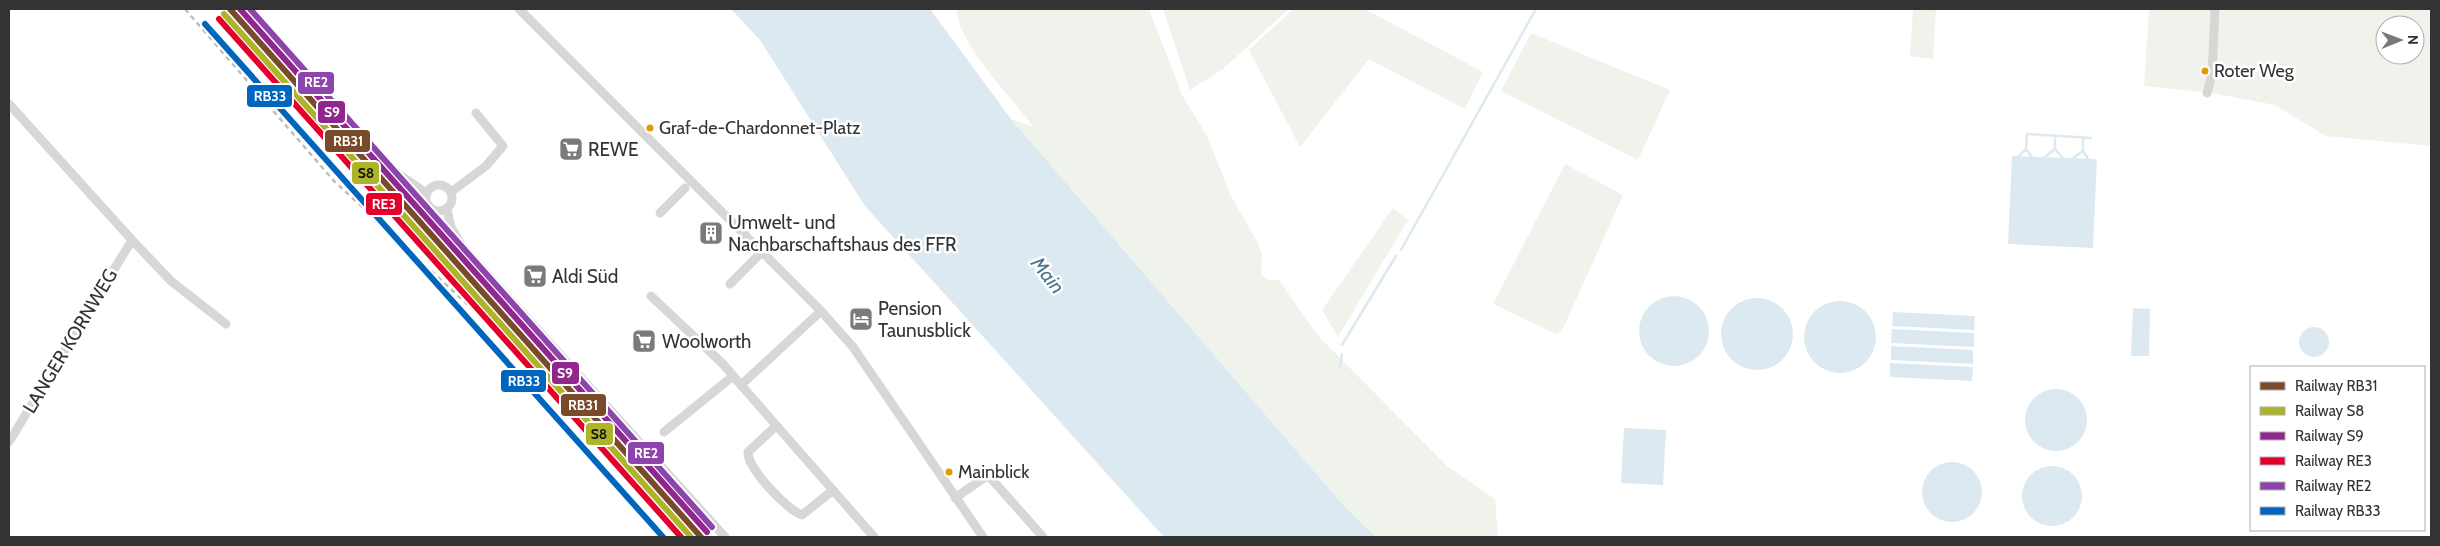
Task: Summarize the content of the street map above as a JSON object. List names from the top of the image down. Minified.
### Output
{"streets":{"street":["LANGER KORNWEG"]},"water":["Main"],"places":{"other":["Roter Weg","Graf-de-Chardonnet-Platz","Mainblick"],"supermarket":["REWE","Aldi Süd","Woolworth"],"building":["Umwelt- und Nachbarschaftshaus des FFR"],"hotel":["Pension Taunusblick"]},"lines":["rail line RB31","rail line S9","rail line RE2","rail line S8","rail line RE3","rail line RB33"],"legend":["Railway RB31","Railway S8","Railway S9","Railway RE3","Railway RE2","Railway RB33"],"north":"right"}
